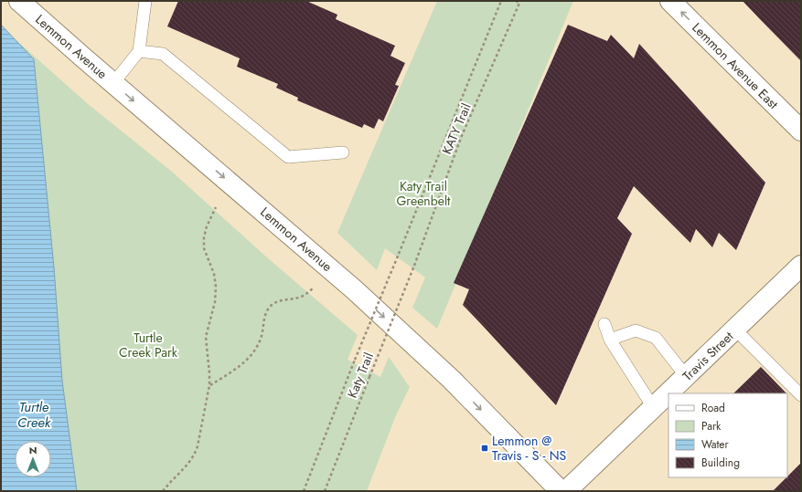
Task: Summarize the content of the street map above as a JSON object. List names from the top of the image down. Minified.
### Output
{"streets":{"main road":["Lemmon Avenue","Lemmon Avenue East","Travis Street"],"path":["KATY Trail","Katy Trail"]},"crossings":[["KATY Trail","Katy Trail"]],"one_way":["Lemmon Avenue","Lemmon Avenue East"],"water":["Turtle Creek"],"parks":["Katy Trail Greenbelt","Turtle Creek Park"],"places":{"transit":["Lemmon @ Travis - S - NS"]},"legend":["Road","Park","Water","Building"],"north":"top"}
